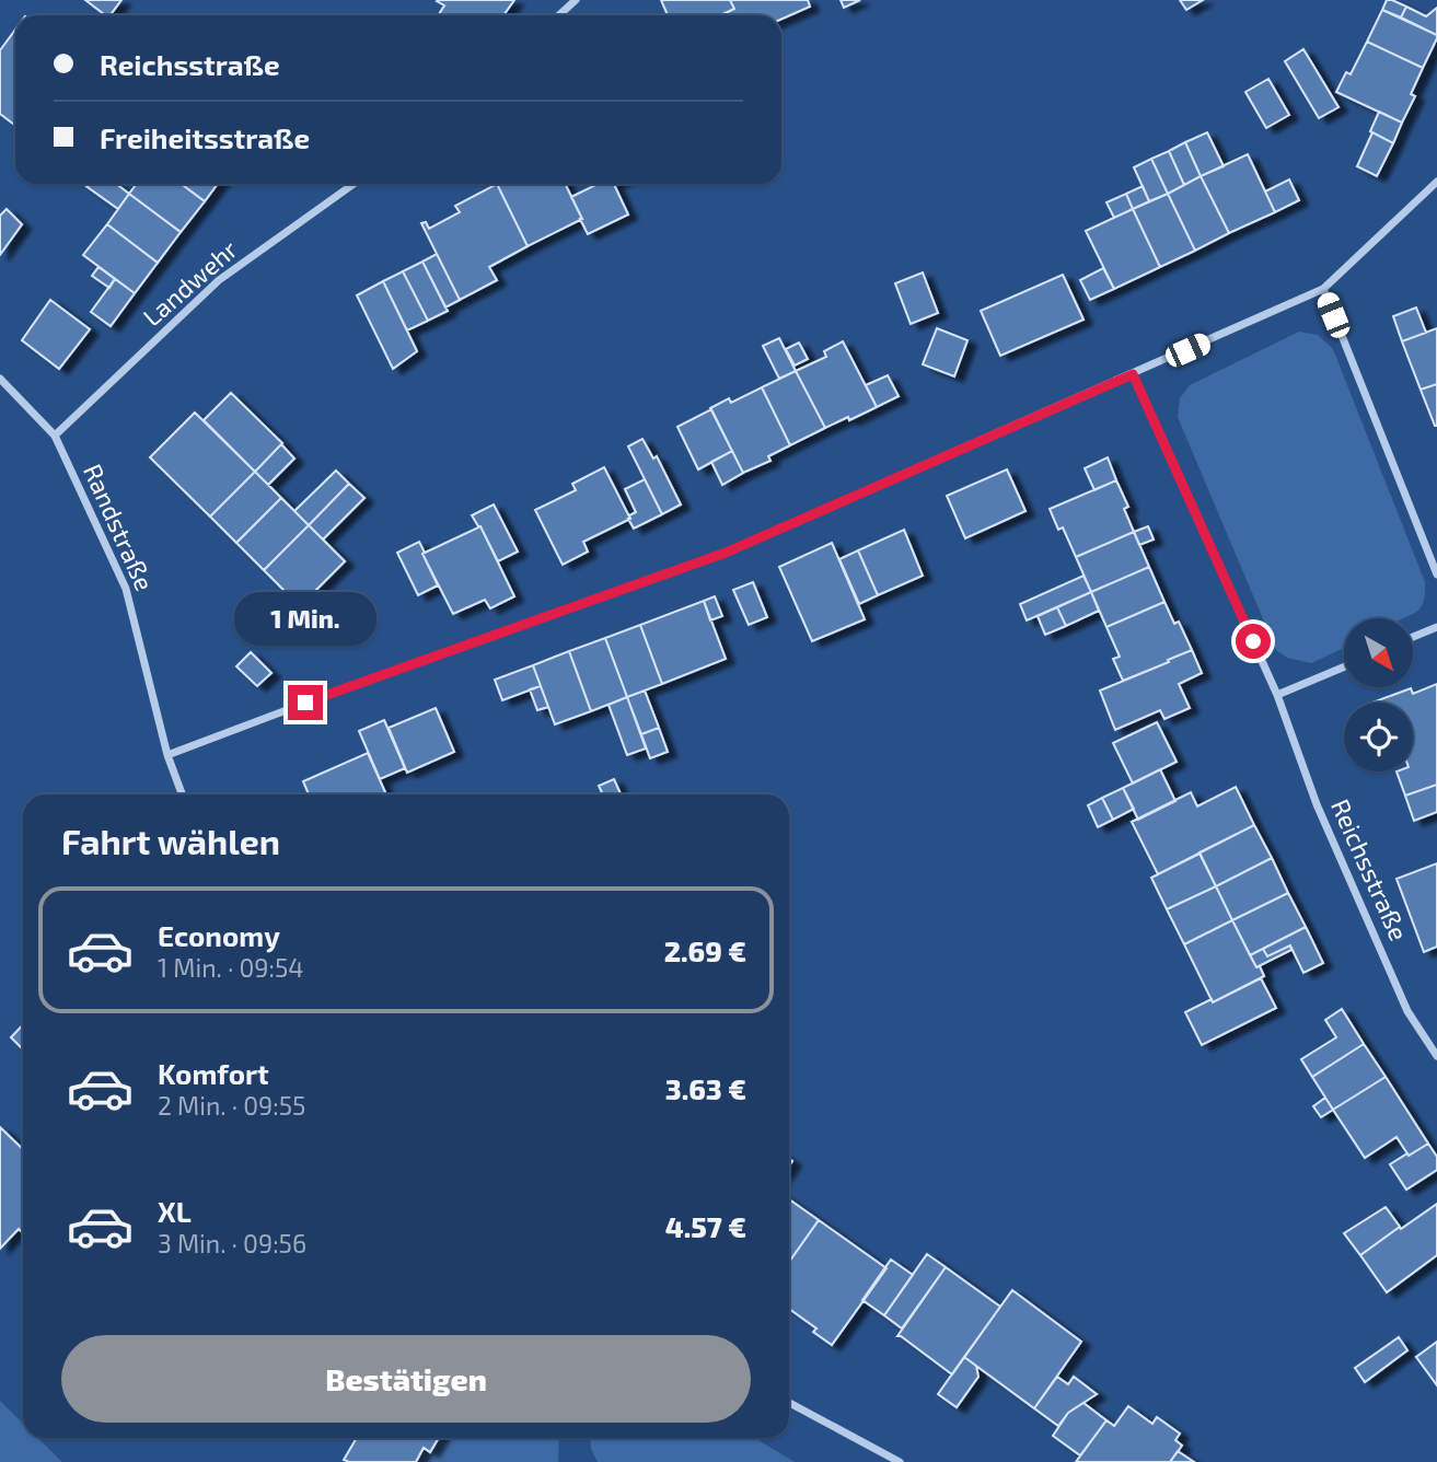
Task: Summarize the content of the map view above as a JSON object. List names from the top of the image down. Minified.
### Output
{"streets":{"street":["Landwehr","Randstraße","Reichsstraße"]},"crossings":[["Landwehr","Randstraße"]],"north":"bottom right","page":{"banner":["Reichsstraße","Freiheitsstraße"],"bubble":"1 Min.","heading":"Fahrt wählen","list":[{"name":"Economy","note":"1 Min. · 09:54","value":"2.69 €"},{"name":"Komfort","note":"2 Min. · 09:55","value":"3.63 €"},{"name":"XL","note":"3 Min. · 09:56","value":"4.57 €"}],"buttons":"Bestätigen"}}
